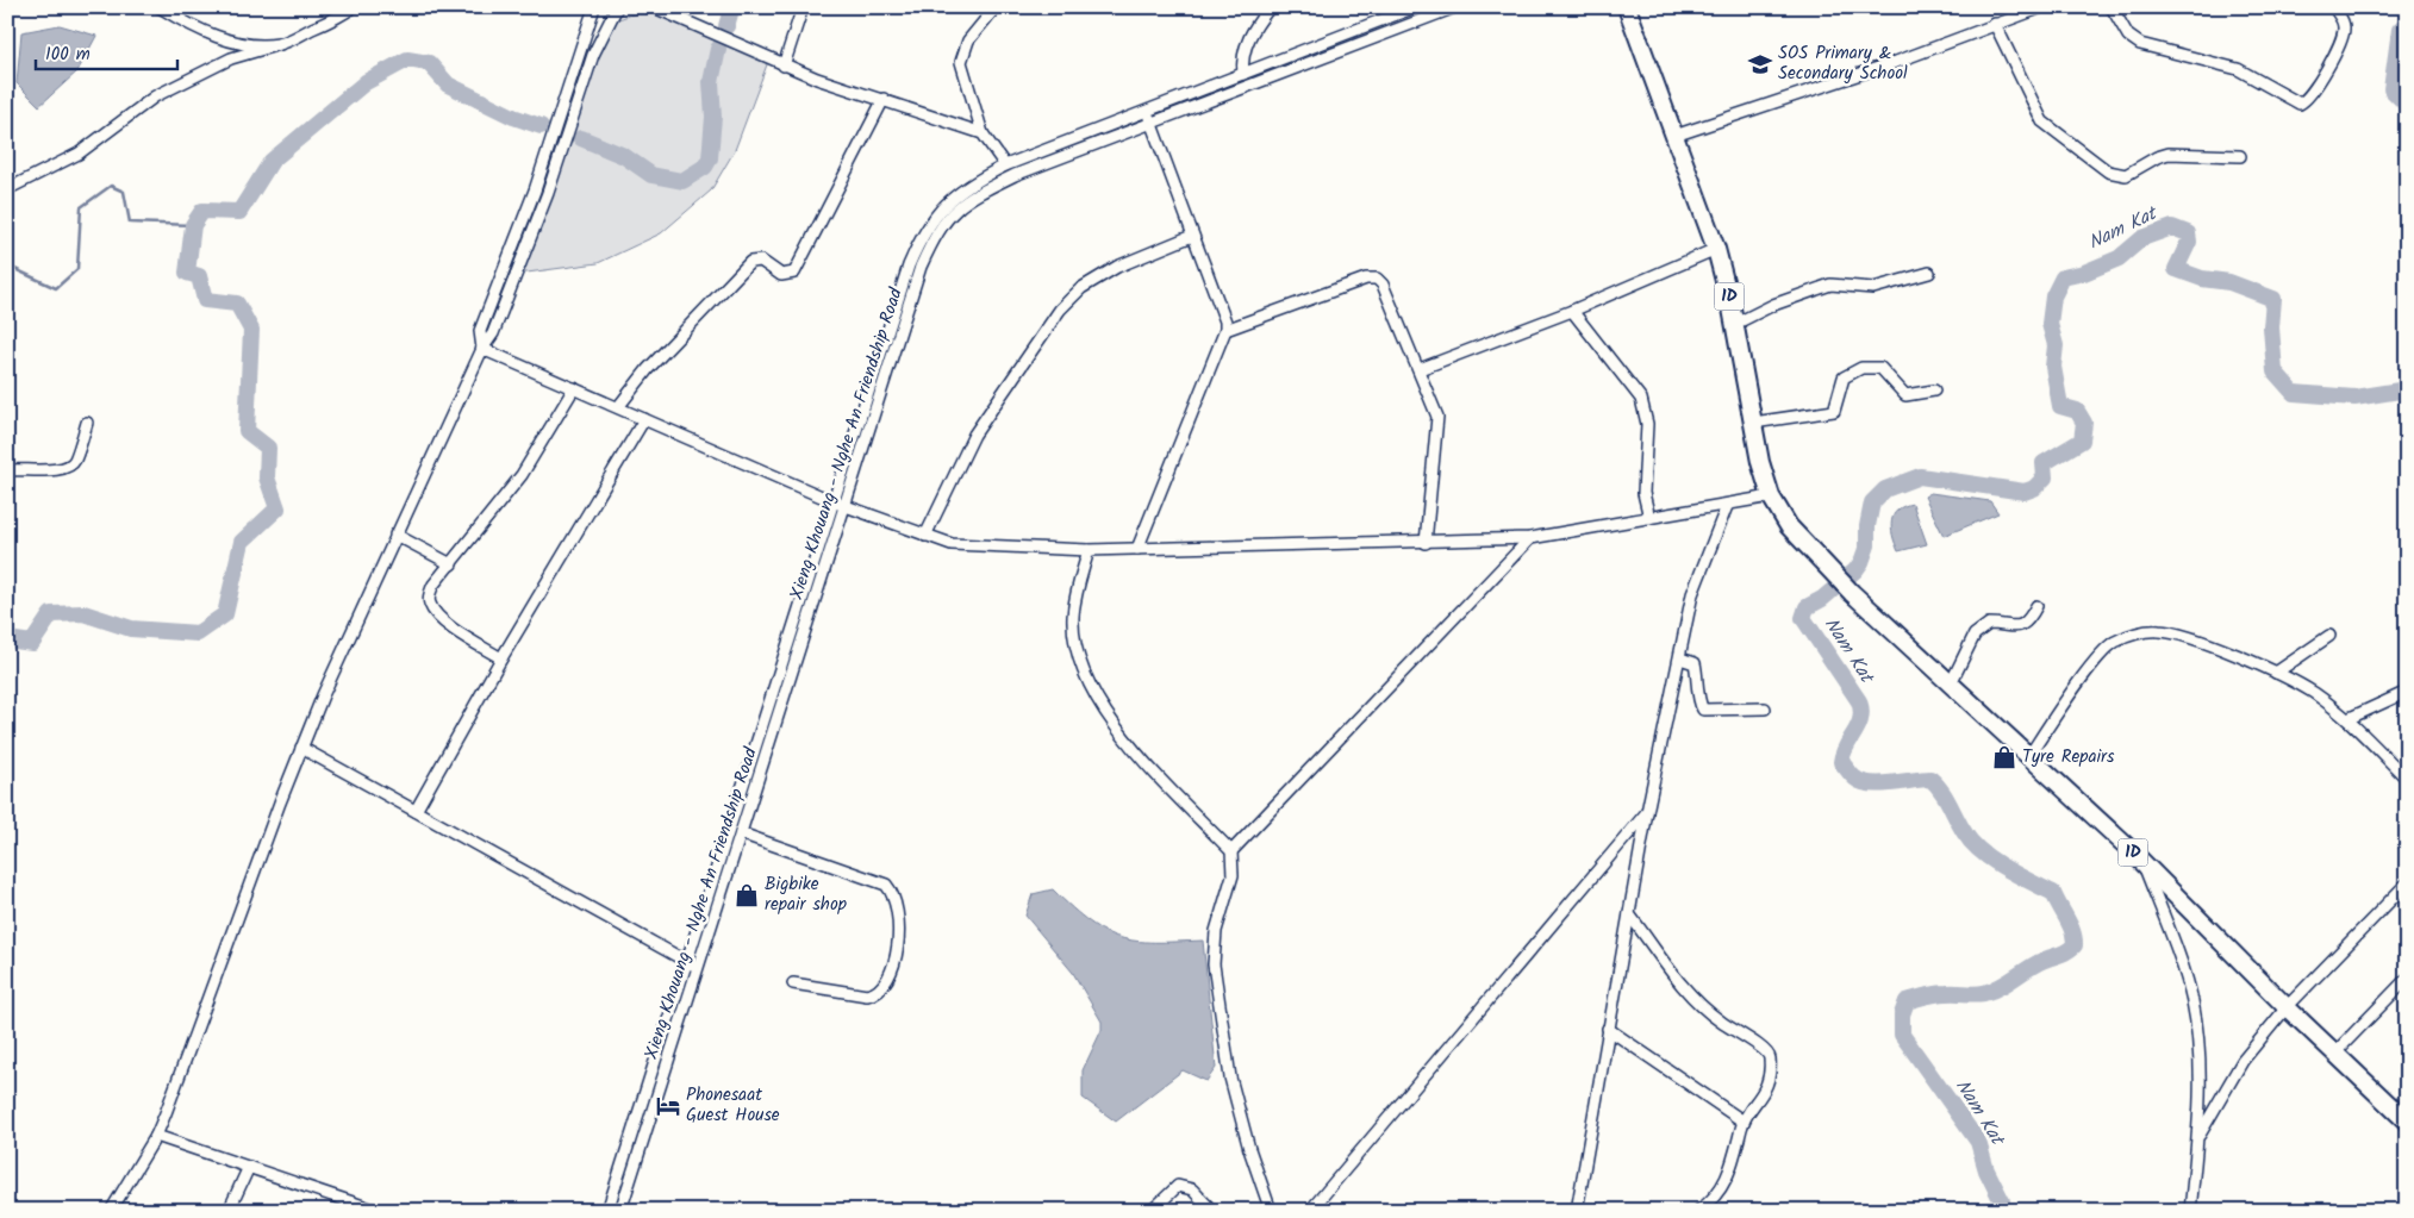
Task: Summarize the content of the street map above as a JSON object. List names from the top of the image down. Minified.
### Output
{"streets":{"highway":["1D"],"street":["Xieng Khouang - Nghe An Friendship Road"]},"water":["Nam Kat"],"places":{"school or university":["SOS Primary & Secondary School"],"shop":["Tyre Repairs","Bigbike repair shop"],"hotel":["Phonesaat Guest House"]},"scale_bar":"100 m"}
